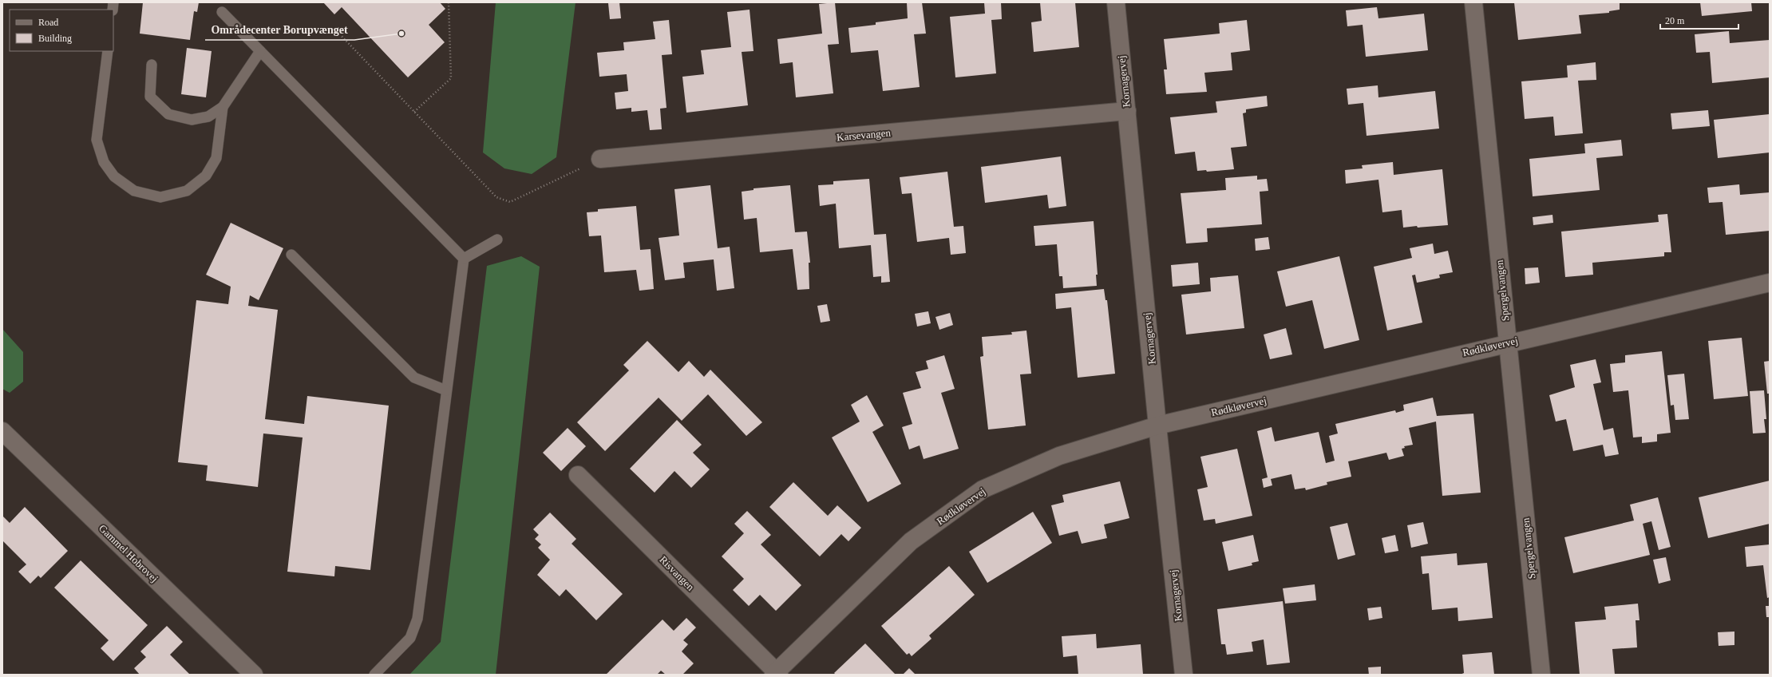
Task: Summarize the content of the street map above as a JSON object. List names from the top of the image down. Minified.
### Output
{"streets":{"street":["Kornagervej","Karsevangen","Spergelvangen","Rødkløvervej","Gammel Hobrovej","Risvangen"]},"crossings":[["Kornagervej","Karsevangen"],["Kornagervej","Rødkløvervej"],["Spergelvangen","Rødkløvervej"],["Rødkløvervej","Risvangen"]],"places":["Områdecenter Borupvænget"],"legend":["Road","Building"],"scale_bar":"20 m"}
